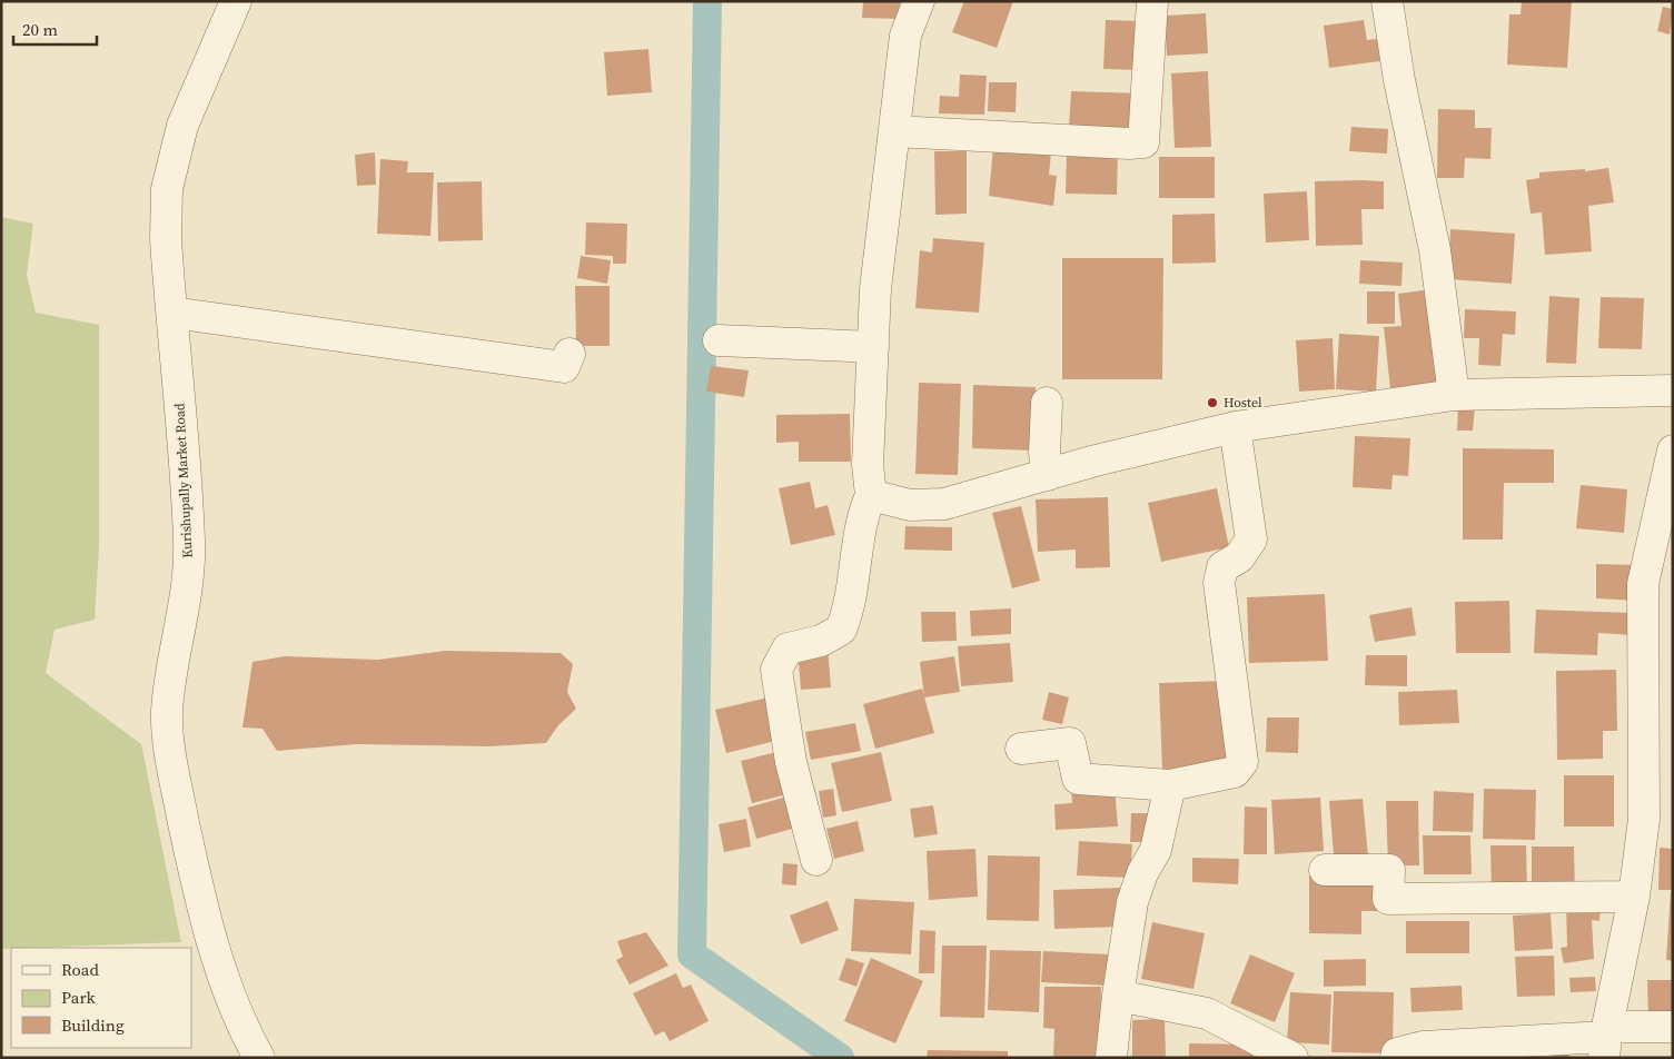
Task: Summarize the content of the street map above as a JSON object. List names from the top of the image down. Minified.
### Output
{"streets":{"street":["Kurishupally Market Road"]},"places":["Hostel"],"legend":["Road","Park","Building"],"scale_bar":"20 m"}
